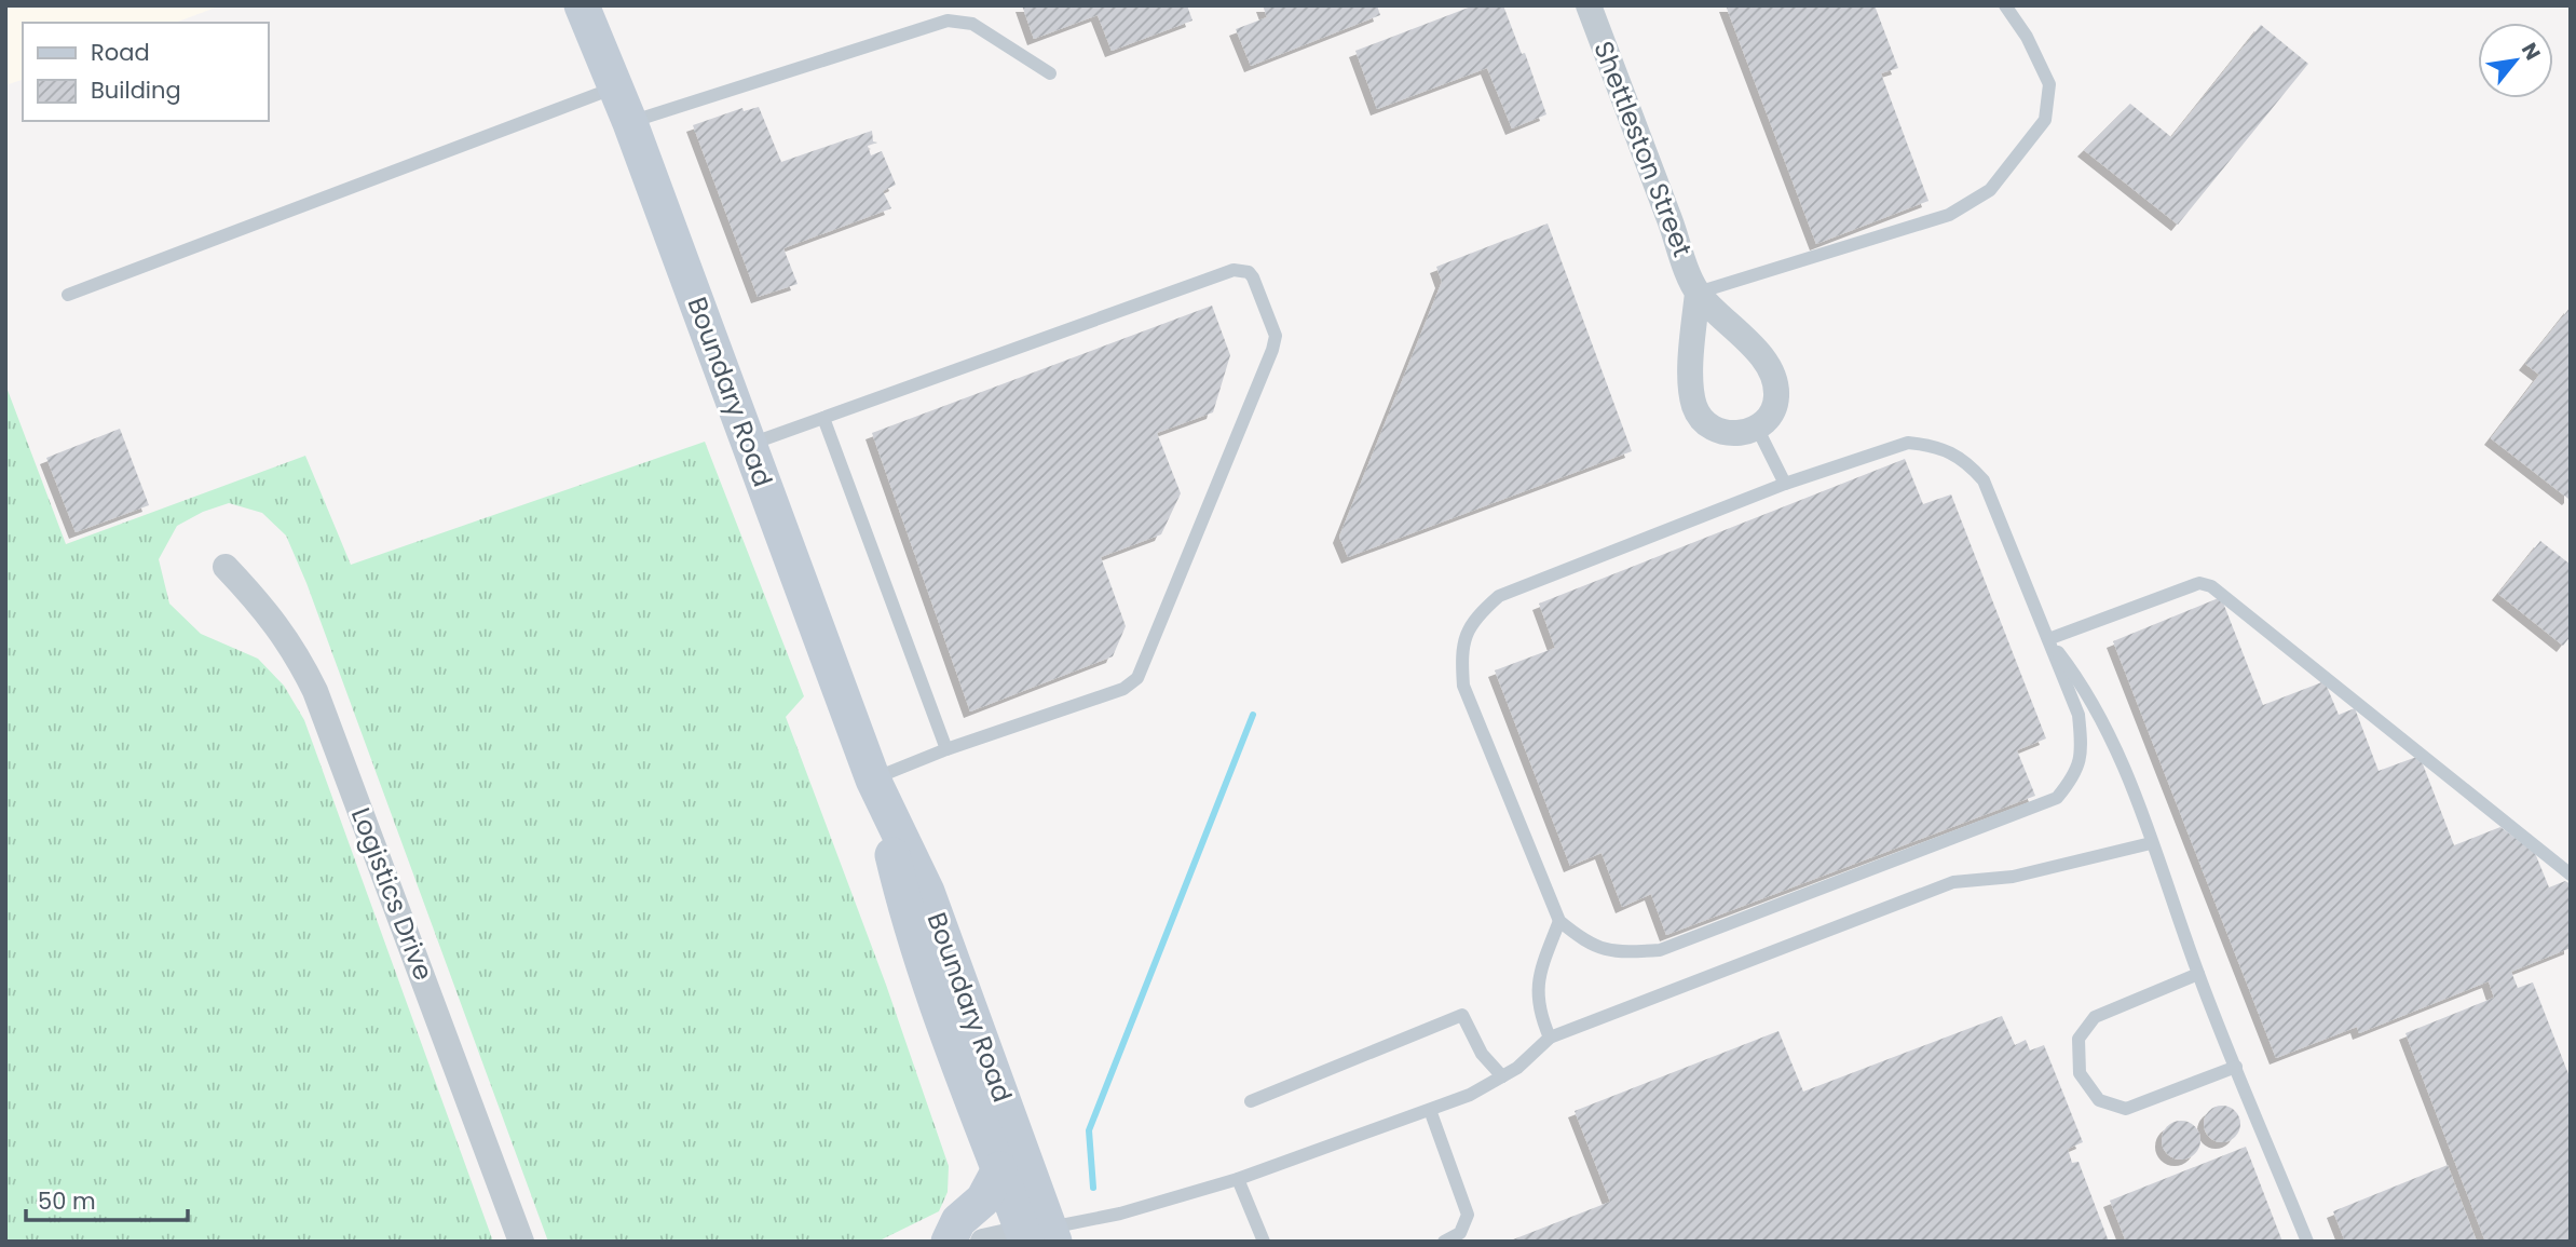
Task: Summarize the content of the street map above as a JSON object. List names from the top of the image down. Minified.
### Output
{"streets":{"main road":["Boundary Road"],"street":["Shettleston Street","Logistics Drive"]},"legend":["Road","Building"],"scale_bar":"50 m","north":"top right"}
